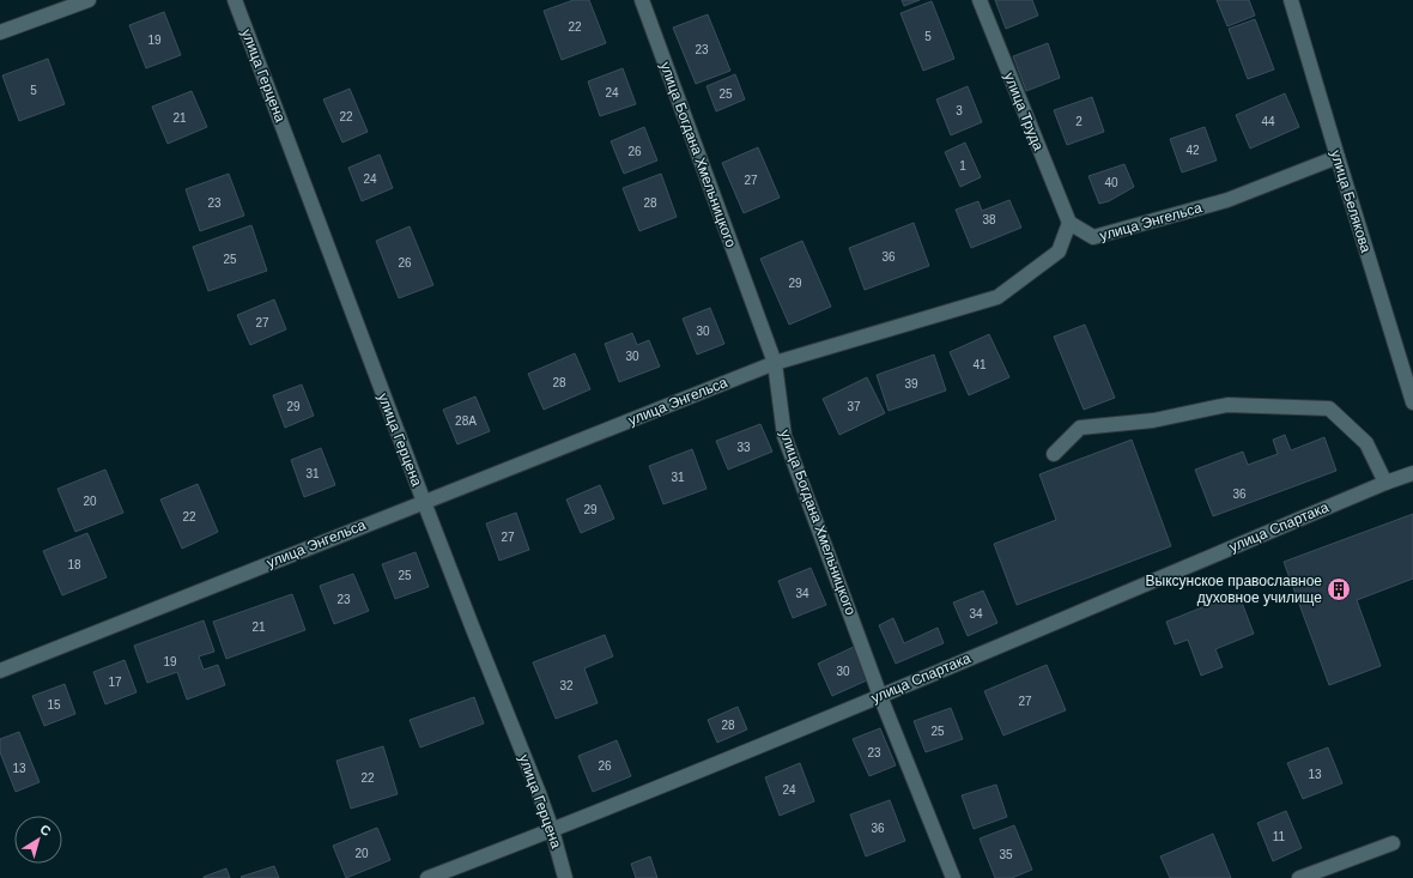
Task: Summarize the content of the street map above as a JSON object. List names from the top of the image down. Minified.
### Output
{"streets":{"street":["улица Герцена","улица Труда","улица Богдана Хмельницкого","улица Белякова","улица Энгельса","улица Спартака"]},"crossings":[["улица Герцена","улица Энгельса"],["улица Герцена","улица Спартака"],["улица Труда","улица Энгельса"],["улица Богдана Хмельницкого","улица Энгельса"],["улица Богдана Хмельницкого","улица Спартака"],["улица Белякова","улица Энгельса"]],"places":{"building":["Выксунское православное духовное училище"]},"house_numbers":["22","5","19","23","5","24","25","3","22","21","2","44","42","26","1","24","27","40","23","28","38","36","25","26","29","27","30","30","41","28","39","29","37","28А","33","31","31","36","20","29","22","27","18","25","34","23","34","21","19","30","17","32","27","15","28","25","23","26","13","13","22","24","36","11","20","35"],"north":"top right"}
